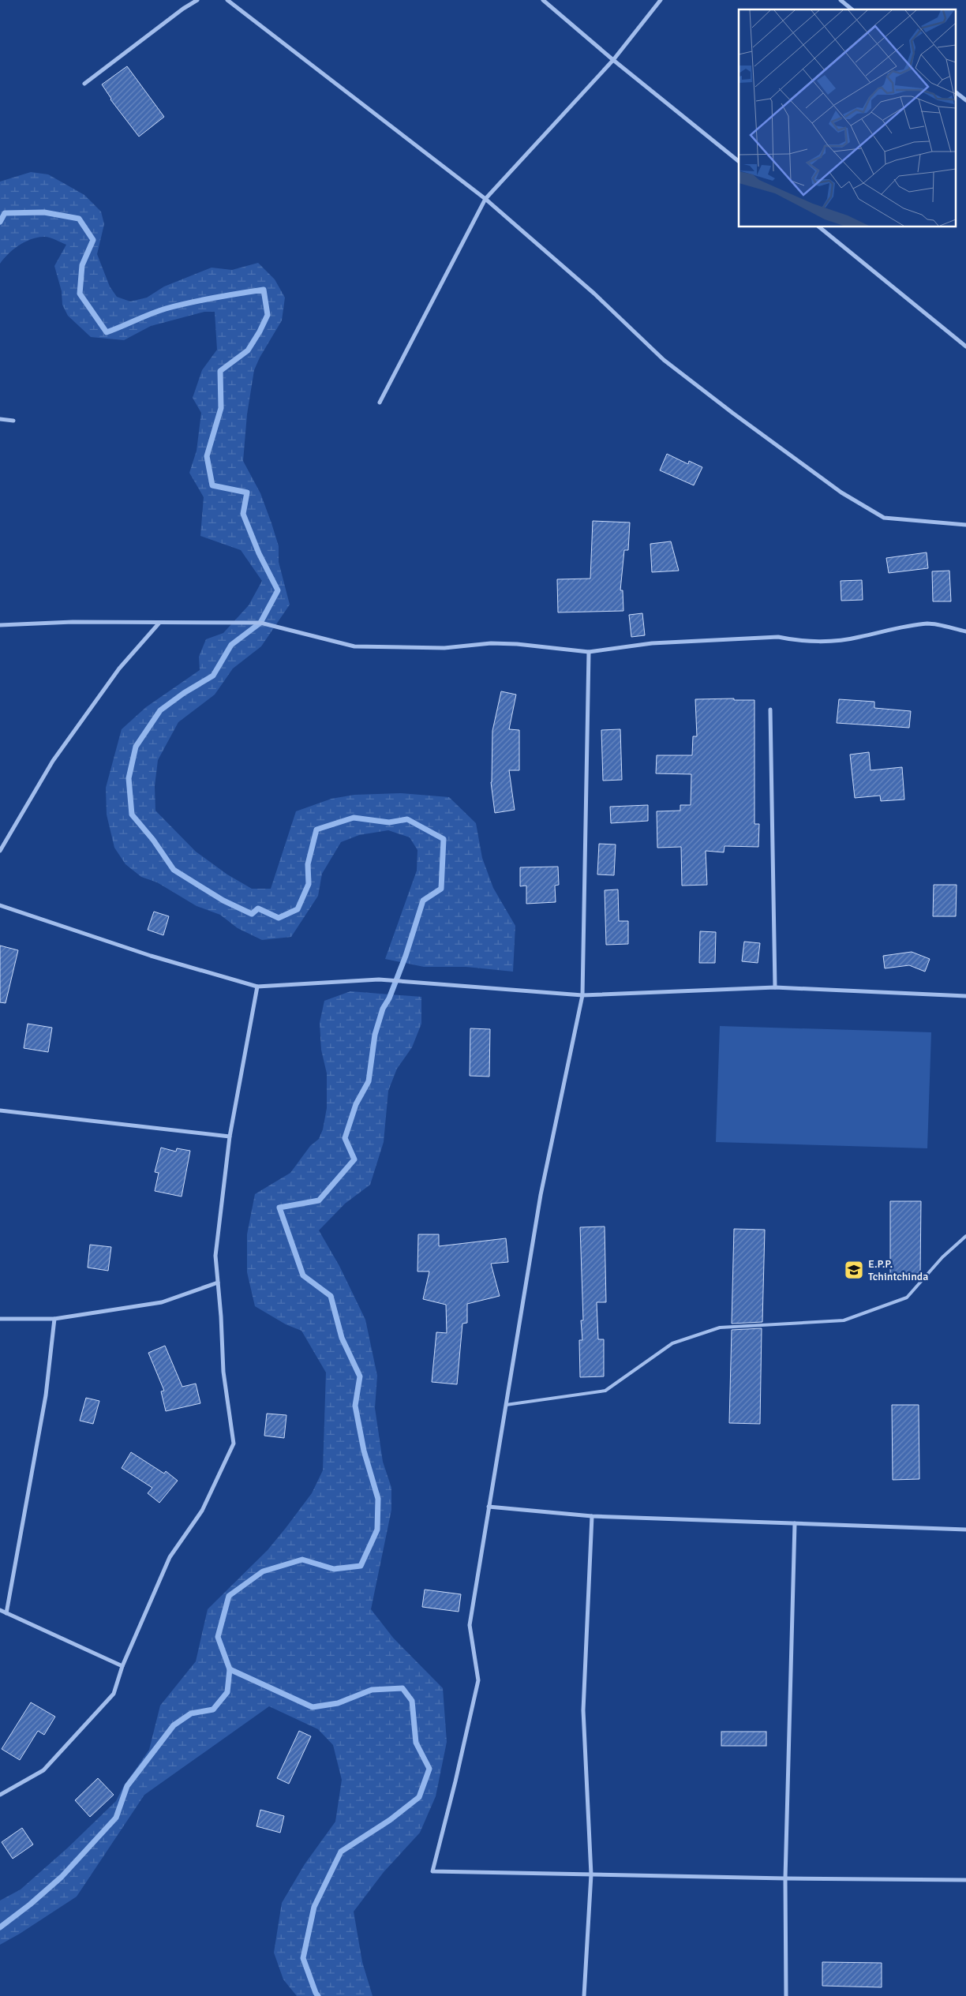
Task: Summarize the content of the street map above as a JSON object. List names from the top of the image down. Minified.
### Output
{"places":{"school or university":["E.P.P. Tchintchinda"]}}
